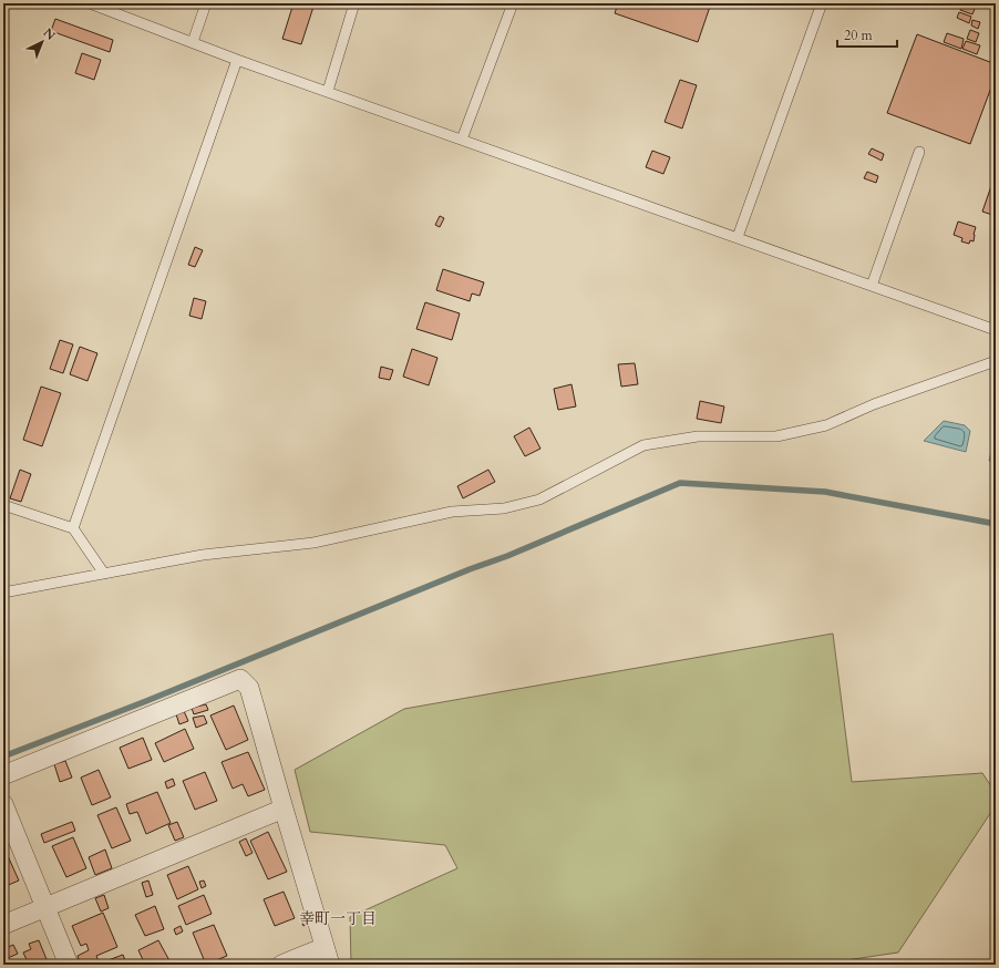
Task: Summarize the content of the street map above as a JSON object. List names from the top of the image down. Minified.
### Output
{"districts":["幸町一丁目"],"scale_bar":"20 m","north":"top right"}
